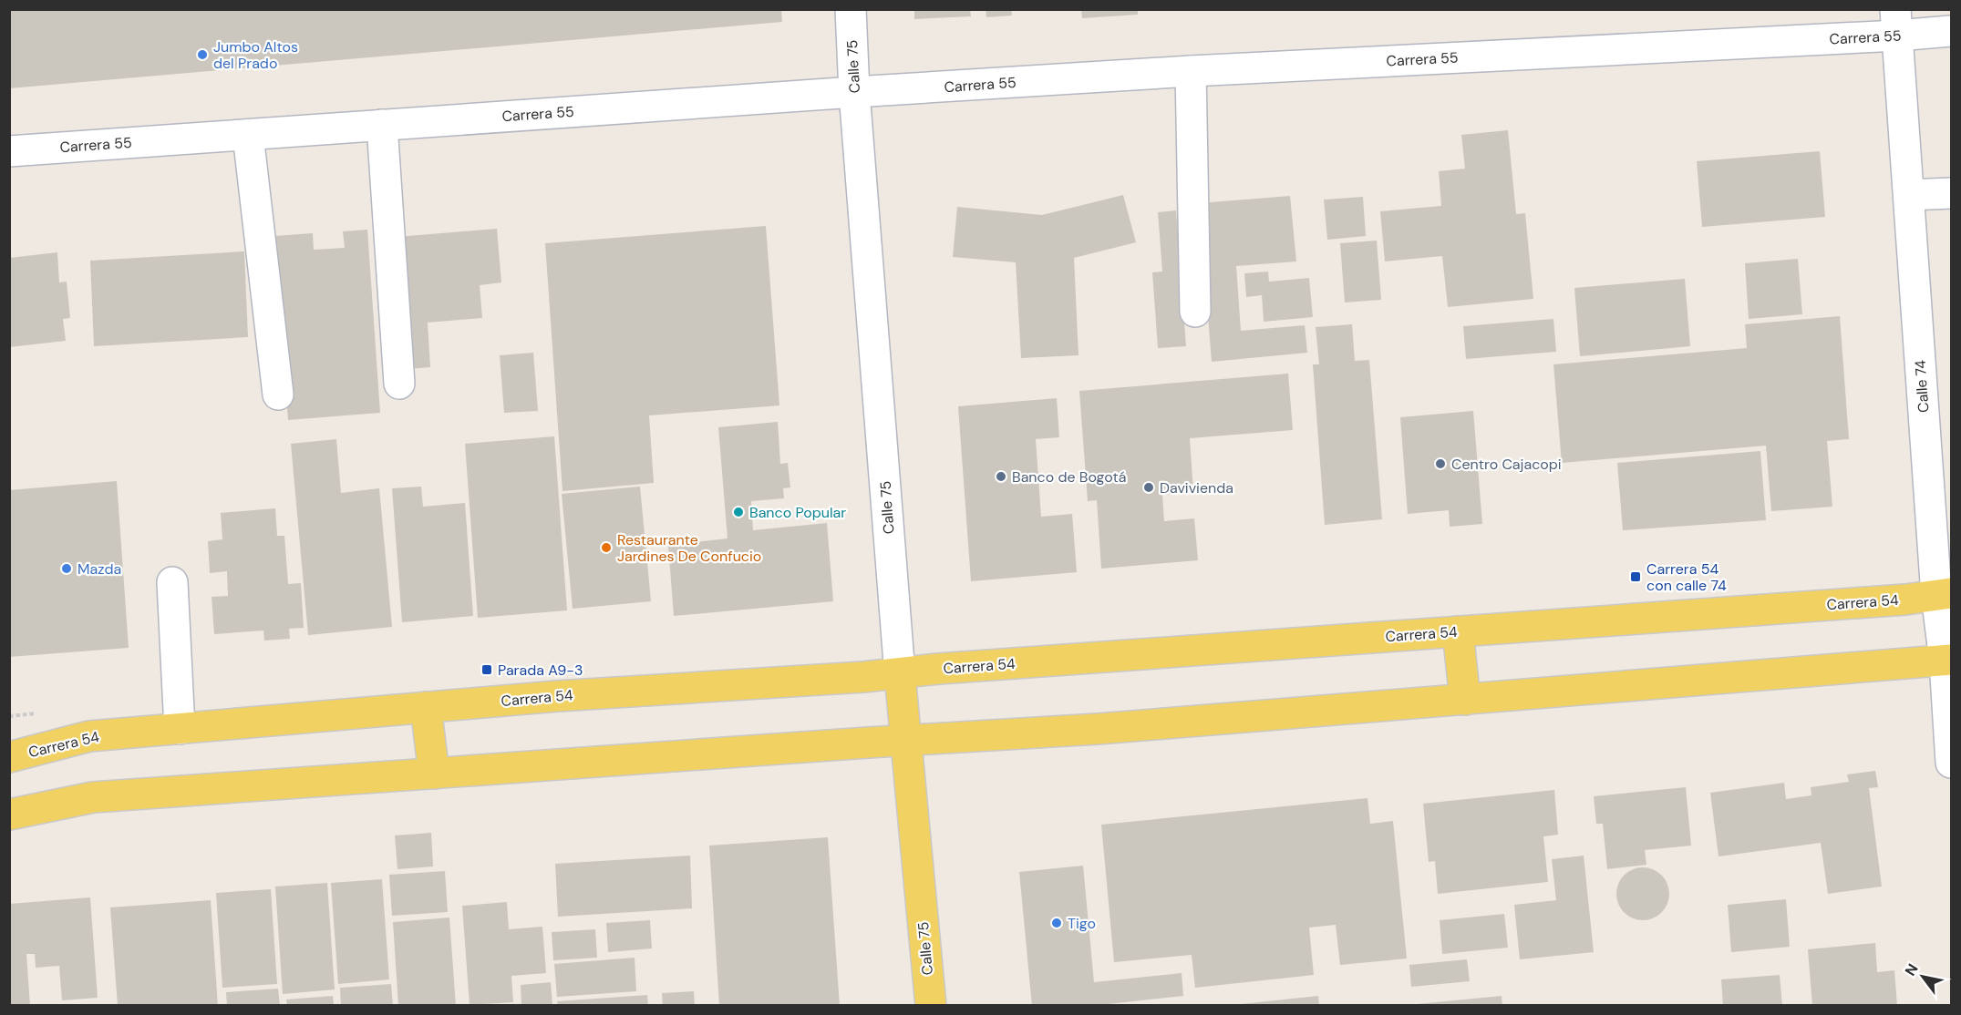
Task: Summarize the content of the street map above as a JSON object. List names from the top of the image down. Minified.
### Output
{"streets":{"main road":["Calle 75","Carrera 54"],"street":["Carrera 55","Calle 74"]},"crossings":[["Carrera 55","Calle 75"],["Carrera 55","Calle 74"],["Calle 75","Carrera 54"],["Calle 74","Carrera 54"]],"places":{"other":["Jumbo Altos del Prado","Centro Cajacopi","Banco de Bogotá","Davivienda","Banco Popular","Restaurante Jardines De Confucio","Mazda","Tigo"],"transit":["Carrera 54 con calle 74","Parada A9-3"]},"north":"top left"}
